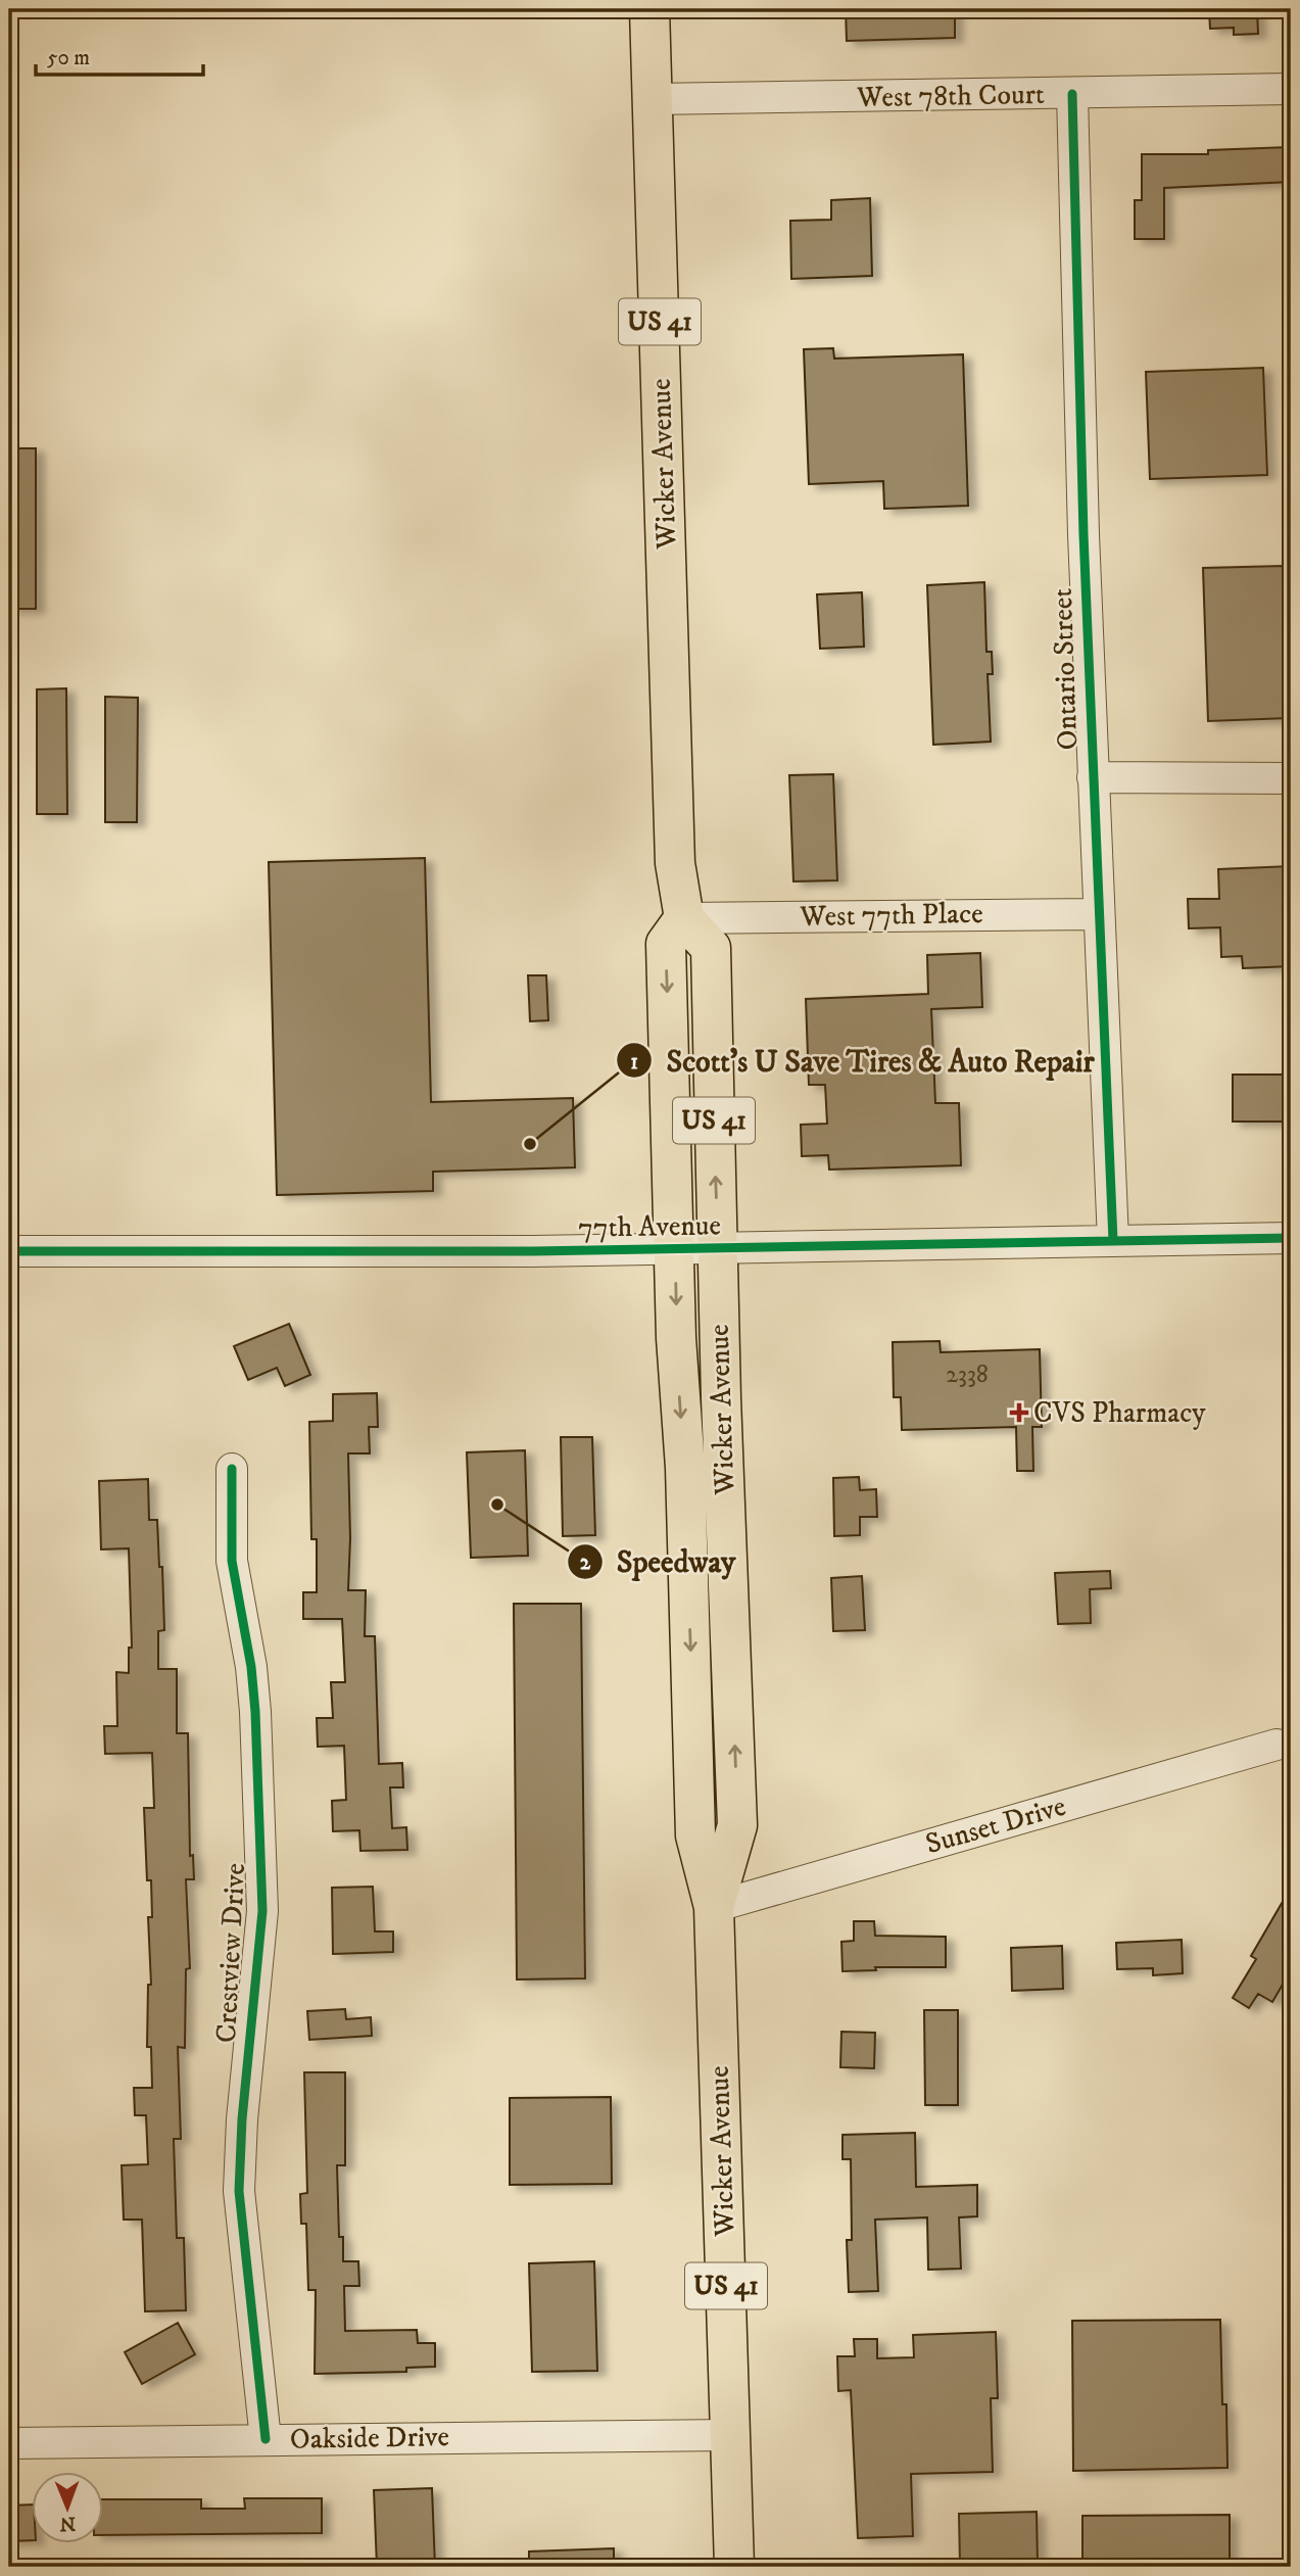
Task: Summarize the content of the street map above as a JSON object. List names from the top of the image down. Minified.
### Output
{"streets":{"highway":["US 41","Wicker Avenue"],"street":["West 78th Court","Ontario Street","West 77th Place","77th Avenue","Sunset Drive","Crestview Drive","Oakside Drive"]},"crossings":[["West 78th Court","Wicker Avenue"],["West 78th Court","Ontario Street"],["Wicker Avenue","West 77th Place"],["Wicker Avenue","77th Avenue"],["Wicker Avenue","Sunset Drive"],["Wicker Avenue","Oakside Drive"],["Ontario Street","West 77th Place"],["Ontario Street","77th Avenue"],["Crestview Drive","Oakside Drive"]],"places":{"other":["Scott's U Save Tires & Auto Repair","Speedway"],"health":["CVS Pharmacy"]},"house_numbers":["2338"],"scale_bar":"50 m","north":"bottom"}
